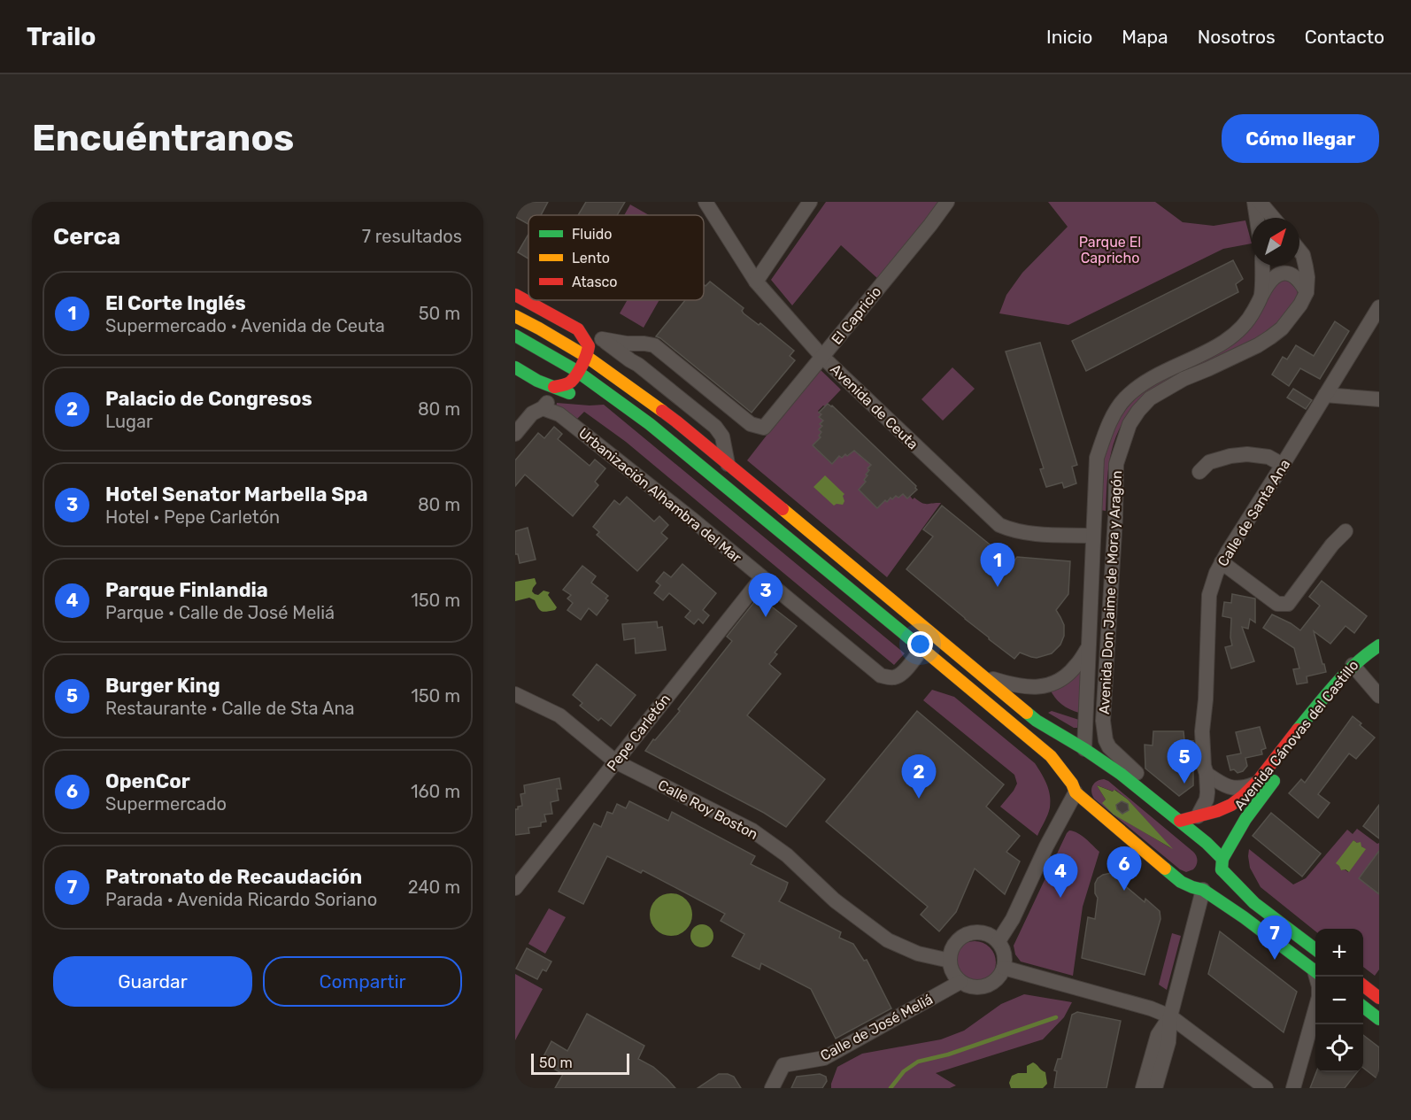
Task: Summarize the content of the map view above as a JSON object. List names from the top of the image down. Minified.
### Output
{"streets":{"main road":["Avenida Cánovas del Castillo"],"street":["El Capricio","Avenida de Ceuta","Urbanización Alhambra del Mar","Calle de Santa Ana","Avenida Don Jaime de Mora y Aragón","Pepe Carletón","Calle Roy Boston","Calle de José Meliá"]},"crossings":[["El Capricio","Avenida de Ceuta"],["Avenida de Ceuta","Avenida Don Jaime de Mora y Aragón"],["Urbanización Alhambra del Mar","Pepe Carletón"],["Calle de Santa Ana","Avenida Cánovas del Castillo"],["Pepe Carletón","Calle Roy Boston"],["Calle Roy Boston","Calle de José Meliá"]],"parks":["Parque El Capricho"],"legend":["Fluido","Lento","Atasco"],"scale_bar":"50 m","north":"top right","page":{"header":"Trailo","nav":["Inicio","Mapa","Nosotros","Contacto"],"buttons":["Cómo llegar",["Guardar","Compartir"]],"title":"Encuéntranos","heading":["Cerca","7 resultados"],"list":[{"mark":"1","name":"El Corte Inglés","note":"Supermercado · Avenida de Ceuta","value":"50 m"},{"mark":"2","name":"Palacio de Congresos","note":"Lugar","value":"80 m"},{"mark":"3","name":"Hotel Senator Marbella Spa","note":"Hotel · Pepe Carletón","value":"80 m"},{"mark":"4","name":"Parque Finlandia","note":"Parque · Calle de José Meliá","value":"150 m"},{"mark":"5","name":"Burger King","note":"Restaurante · Calle de Sta Ana","value":"150 m"},{"mark":"6","name":"OpenCor","note":"Supermercado","value":"160 m"},{"mark":"7","name":"Patronato de Recaudación","note":"Parada · Avenida Ricardo Soriano","value":"240 m"}],"pins":["1","3","5","2","6","4","7"],"map_buttons":["+","−"],"scale":"50 m"}}
